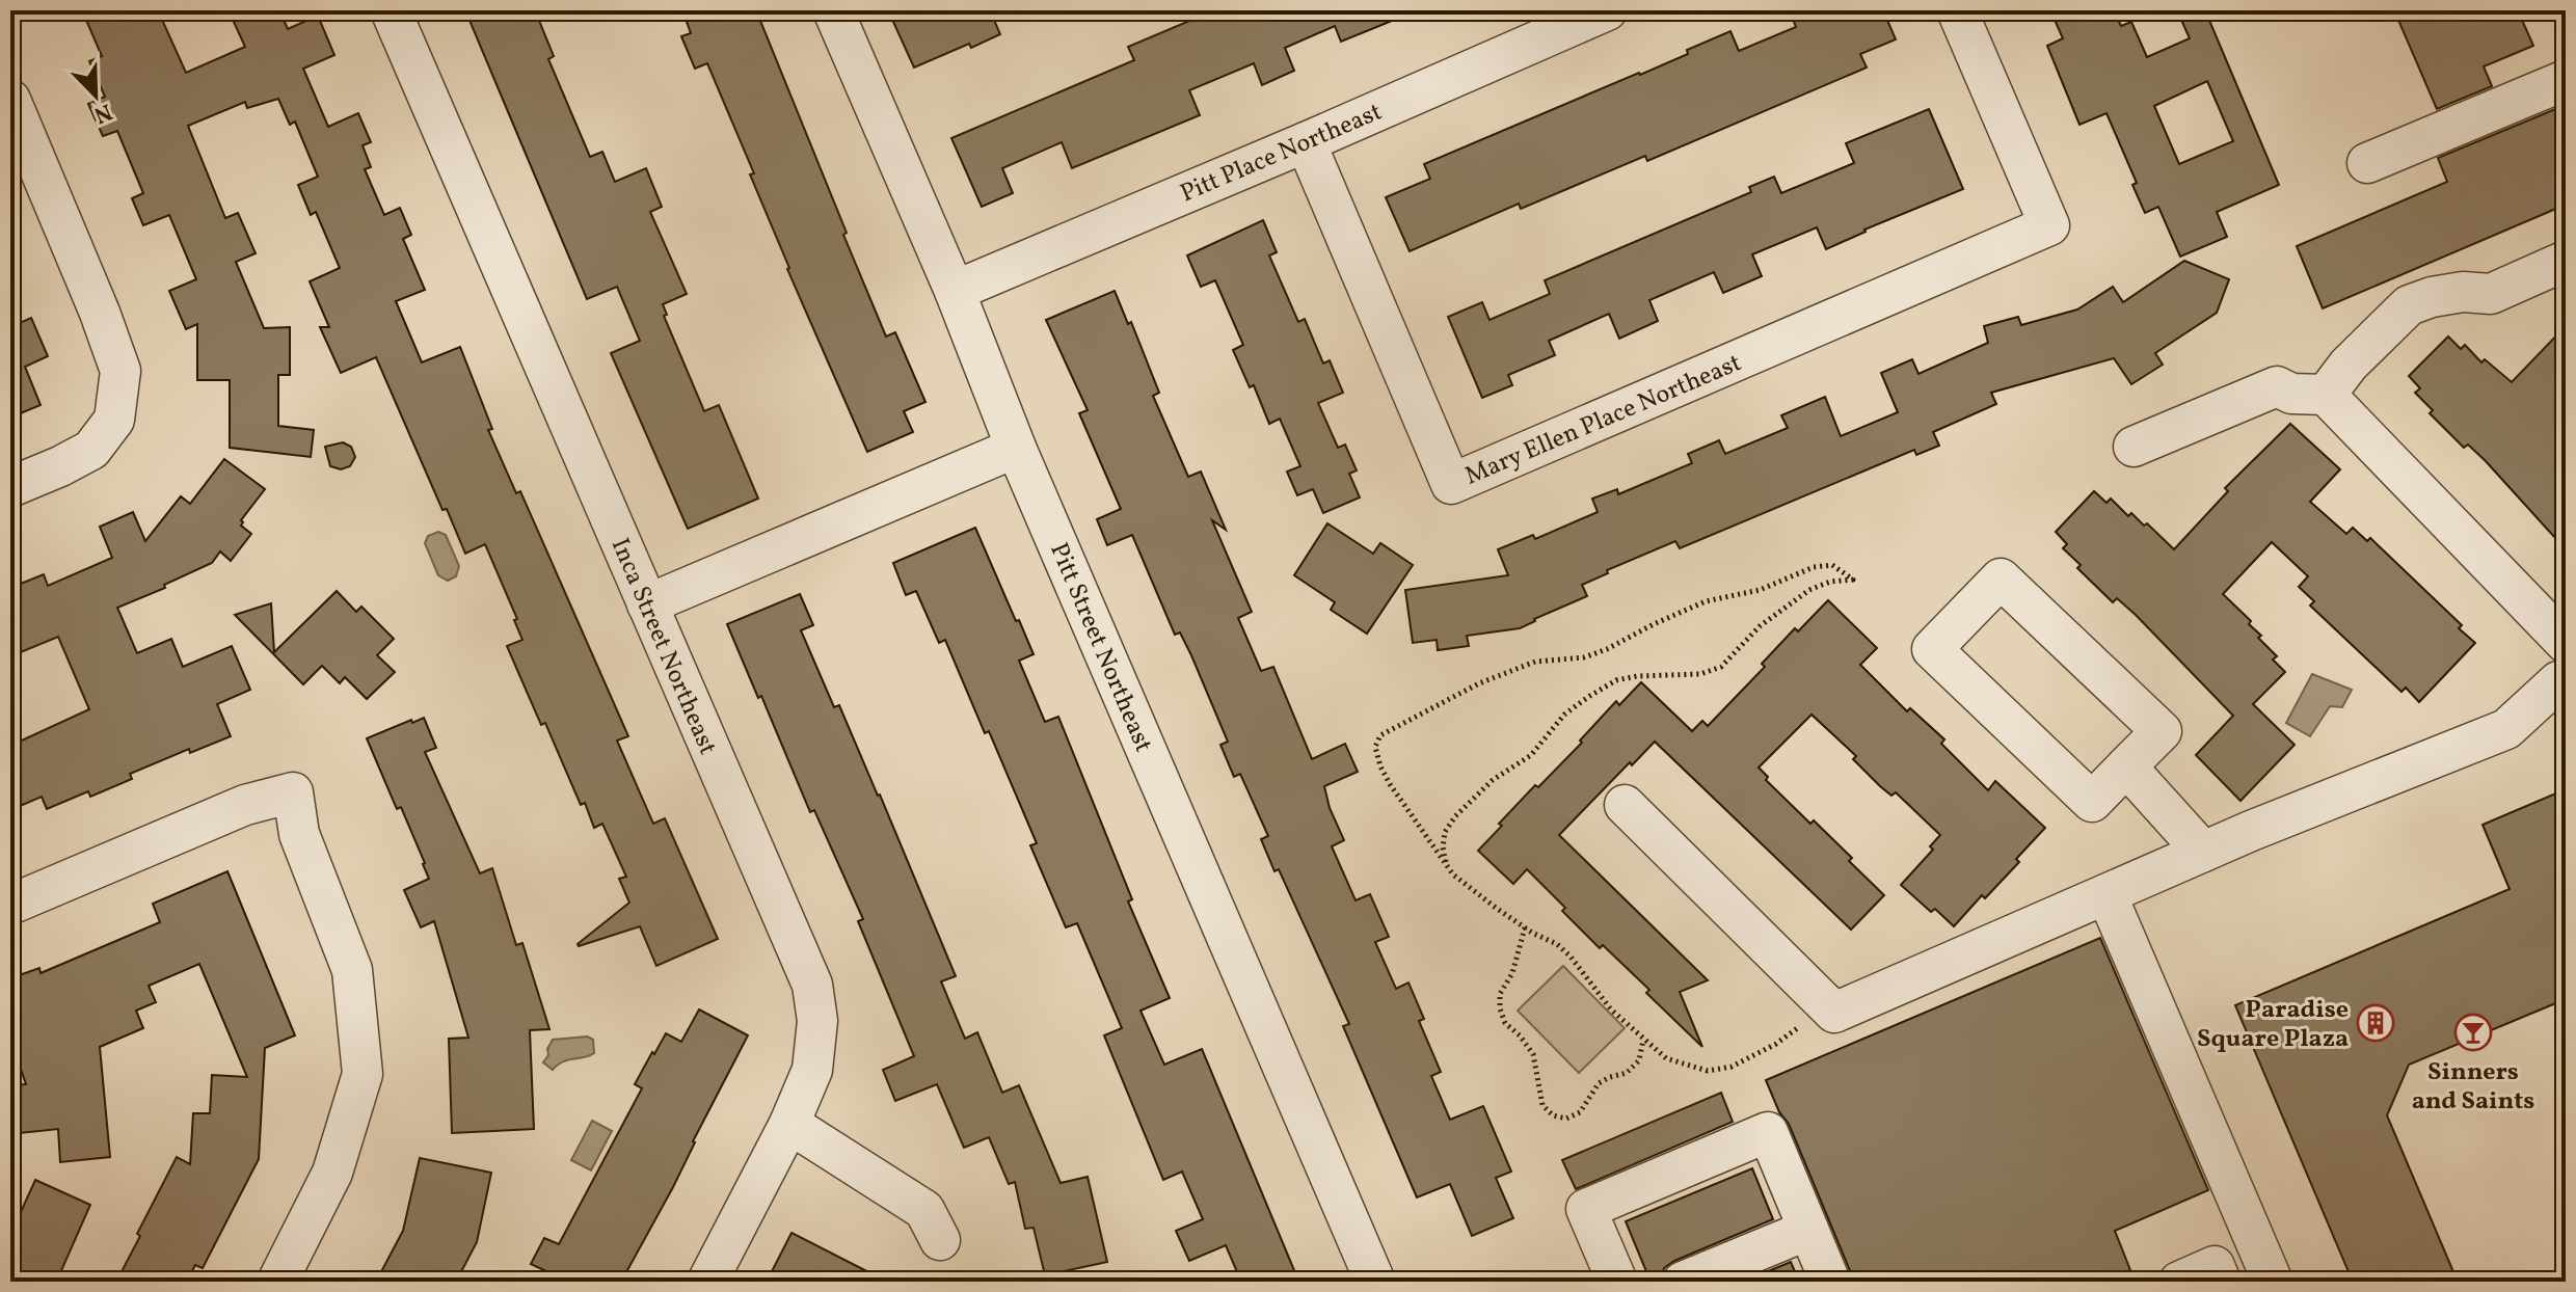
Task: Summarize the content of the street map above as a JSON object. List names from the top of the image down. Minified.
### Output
{"streets":{"street":["Pitt Place Northeast","Mary Ellen Place Northeast","Inca Street Northeast","Pitt Street Northeast"]},"crossings":[["Pitt Place Northeast","Mary Ellen Place Northeast"],["Pitt Place Northeast","Pitt Street Northeast"]],"places":{"building":["Paradise Square Plaza"],"bar":["Sinners and Saints"]},"north":"bottom right"}
